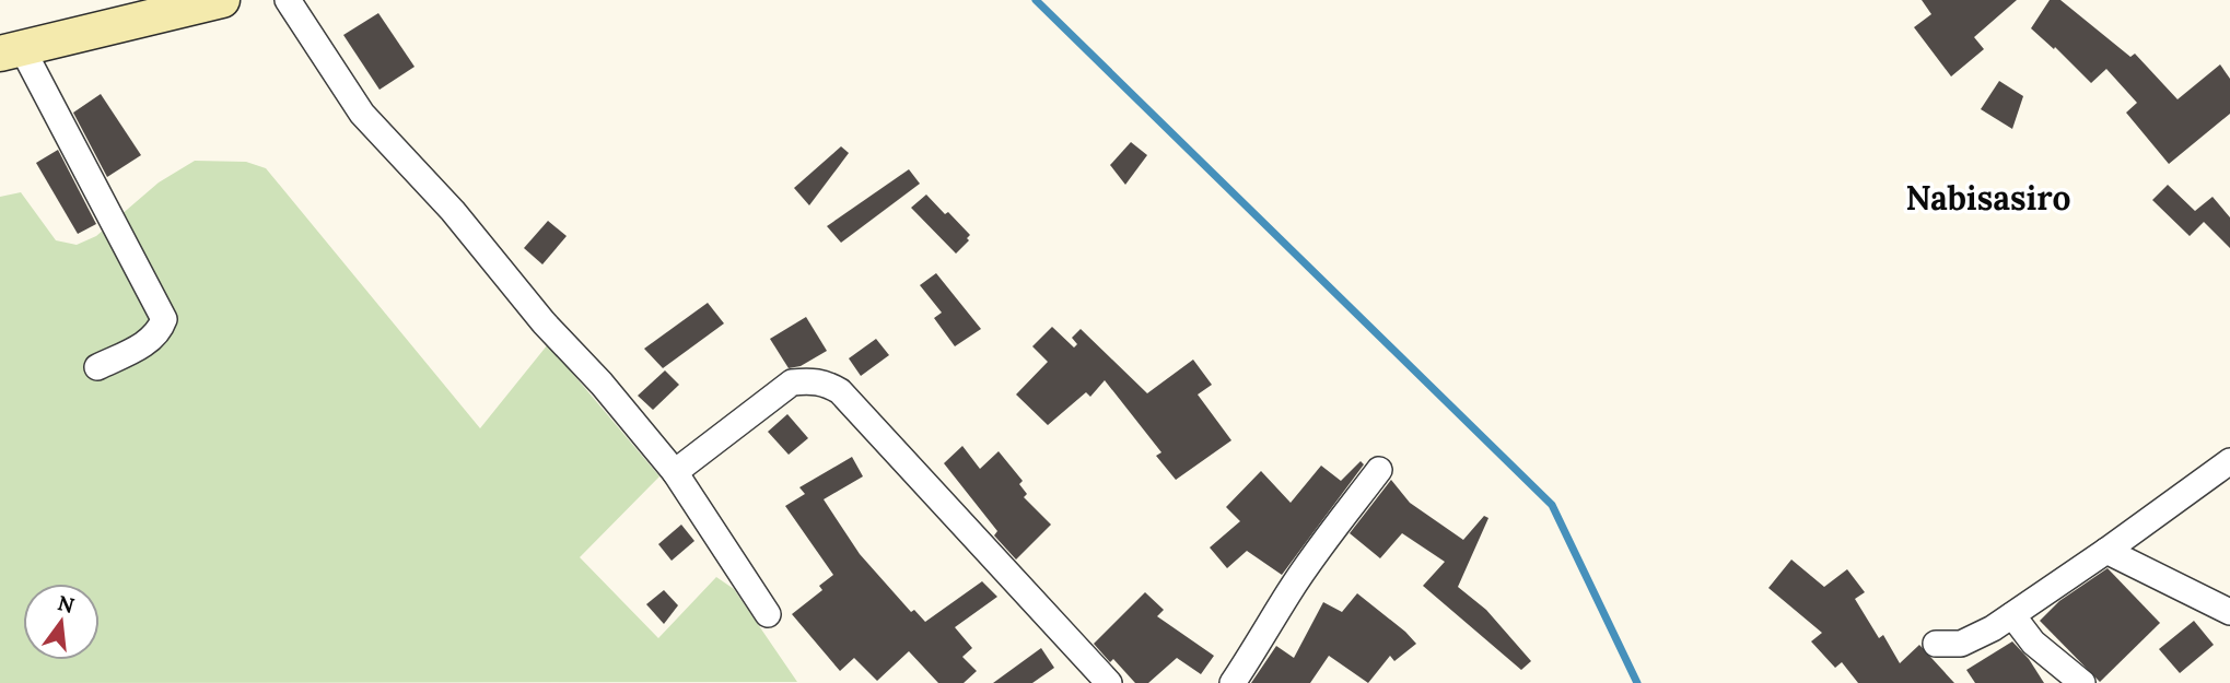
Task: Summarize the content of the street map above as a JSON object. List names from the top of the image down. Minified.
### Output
{"districts":["Nabisasiro"],"north":"top"}
